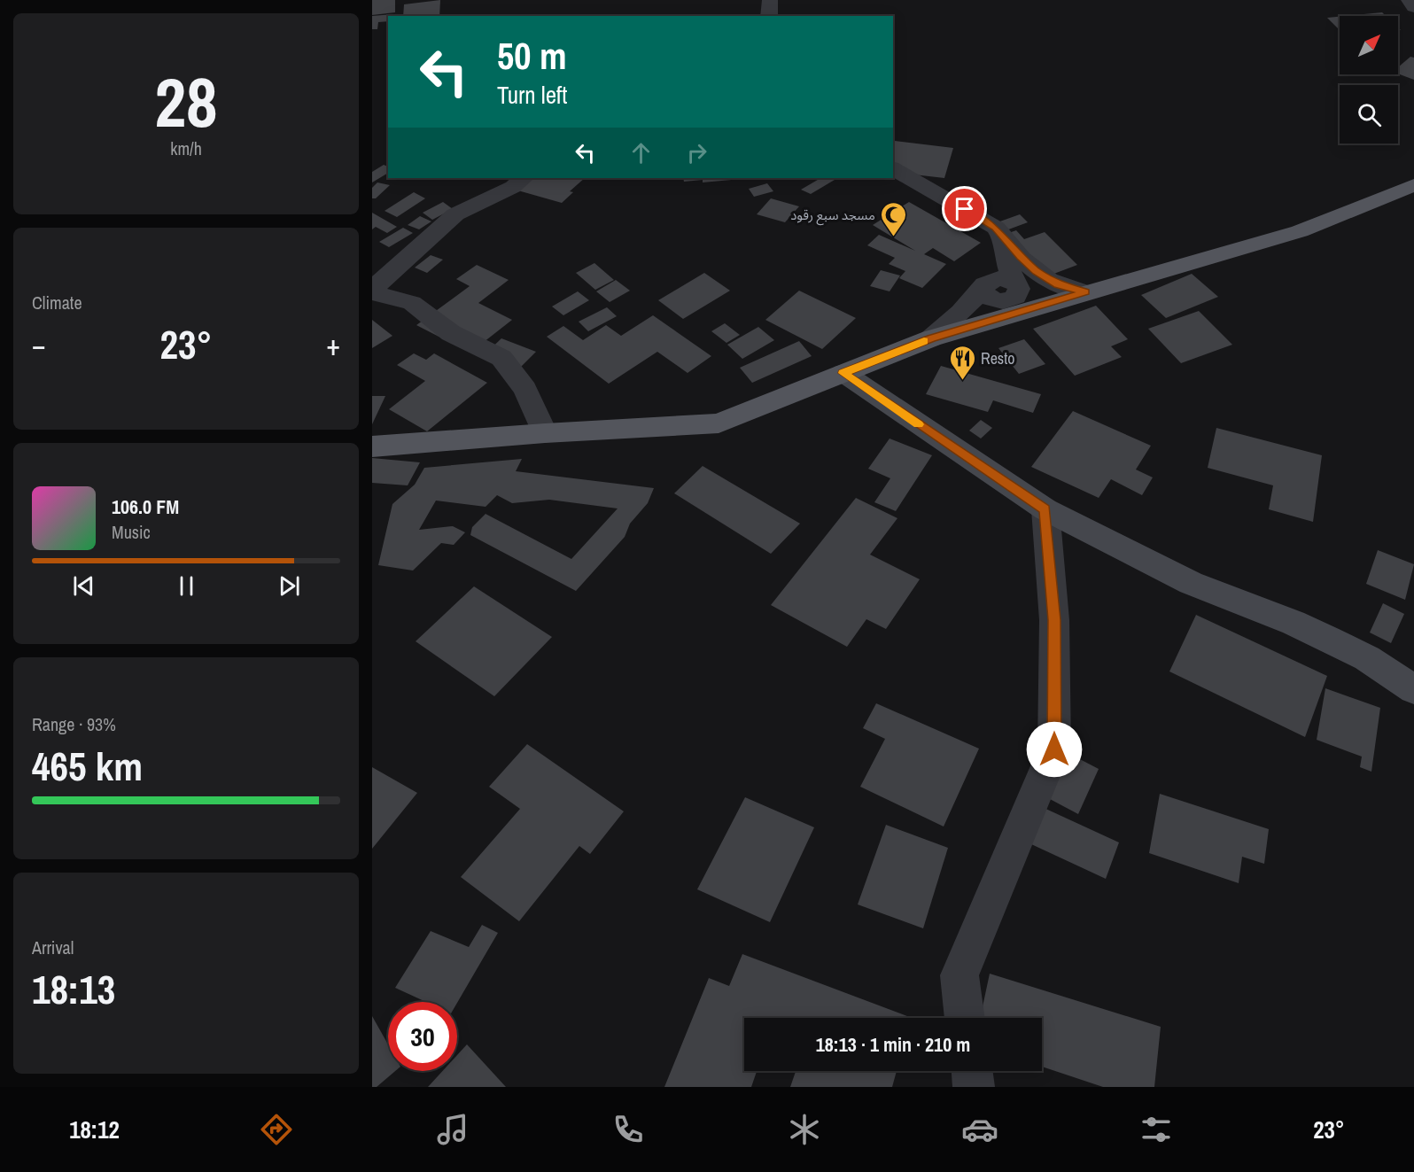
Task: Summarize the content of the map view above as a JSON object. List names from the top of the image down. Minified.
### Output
{"places":{"mosque":["مسجد سبع رقود"],"restaurant":["Resto"]},"north":"top right","page":{"tile":[["28","km/h"],"Climate",["Range · 93%","465 km"],["Arrival","18:13"]],"turn":["50 m","Turn left"],"heat":["−","23°","+"],"song":["106.0 FM","Music"],"limit":"30","trip":"18:13 · 1 min · 210 m","tabs":["18:12","23°"]}}
